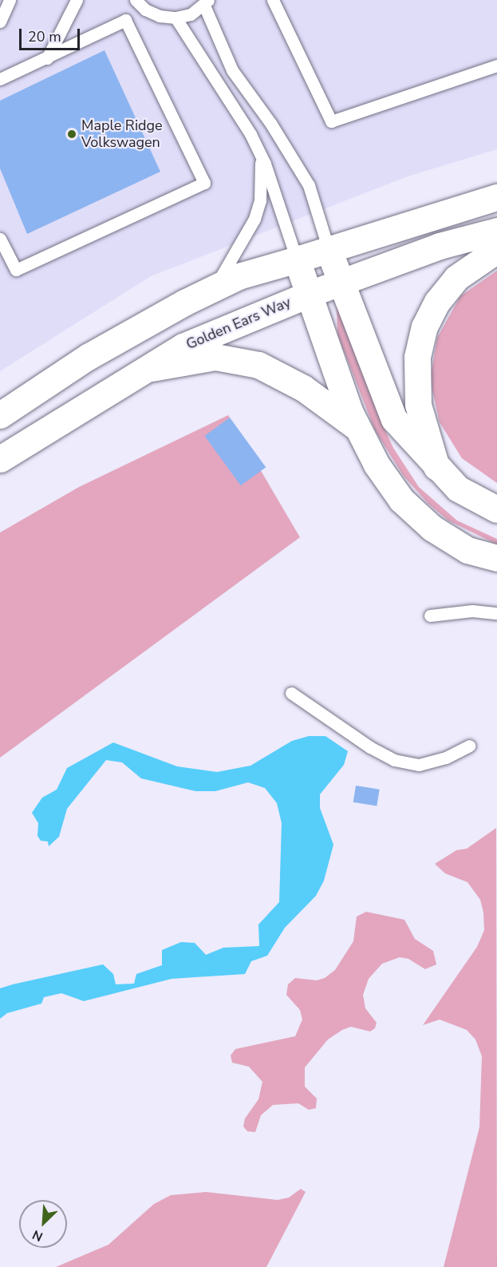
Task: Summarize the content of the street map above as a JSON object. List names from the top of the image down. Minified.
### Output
{"streets":{"main road":["Golden Ears Way"]},"places":["Maple Ridge Volkswagen"],"scale_bar":"20 m","north":"bottom left"}
